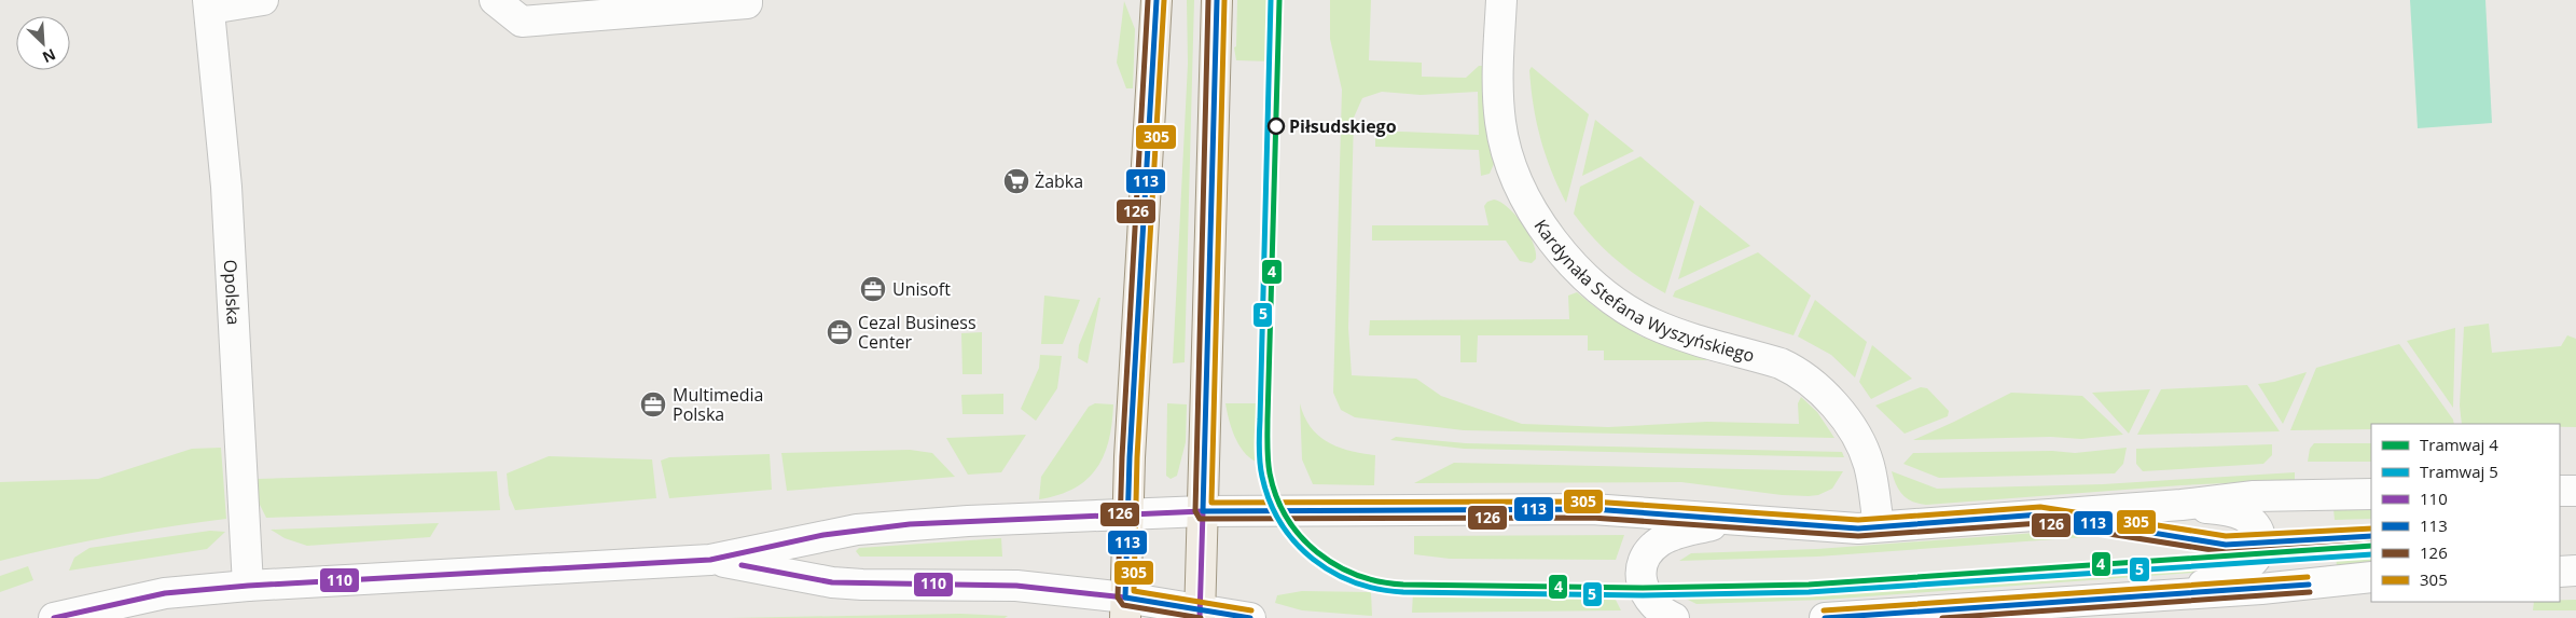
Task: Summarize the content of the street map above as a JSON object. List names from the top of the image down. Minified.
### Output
{"streets":{"street":["Kardynała Stefana Wyszyńskiego","Opolska"]},"places":{"other":["Piłsudskiego"],"supermarket":["Żabka"],"office":["Unisoft","Cezal Business Center","Multimedia Polska"]},"lines":["tram line 4","tram line 5","transit line 113","transit line 126","transit line 305","transit line 110"],"legend":["Tramwaj 4","Tramwaj 5","110","113","126","305"],"north":"bottom right"}
